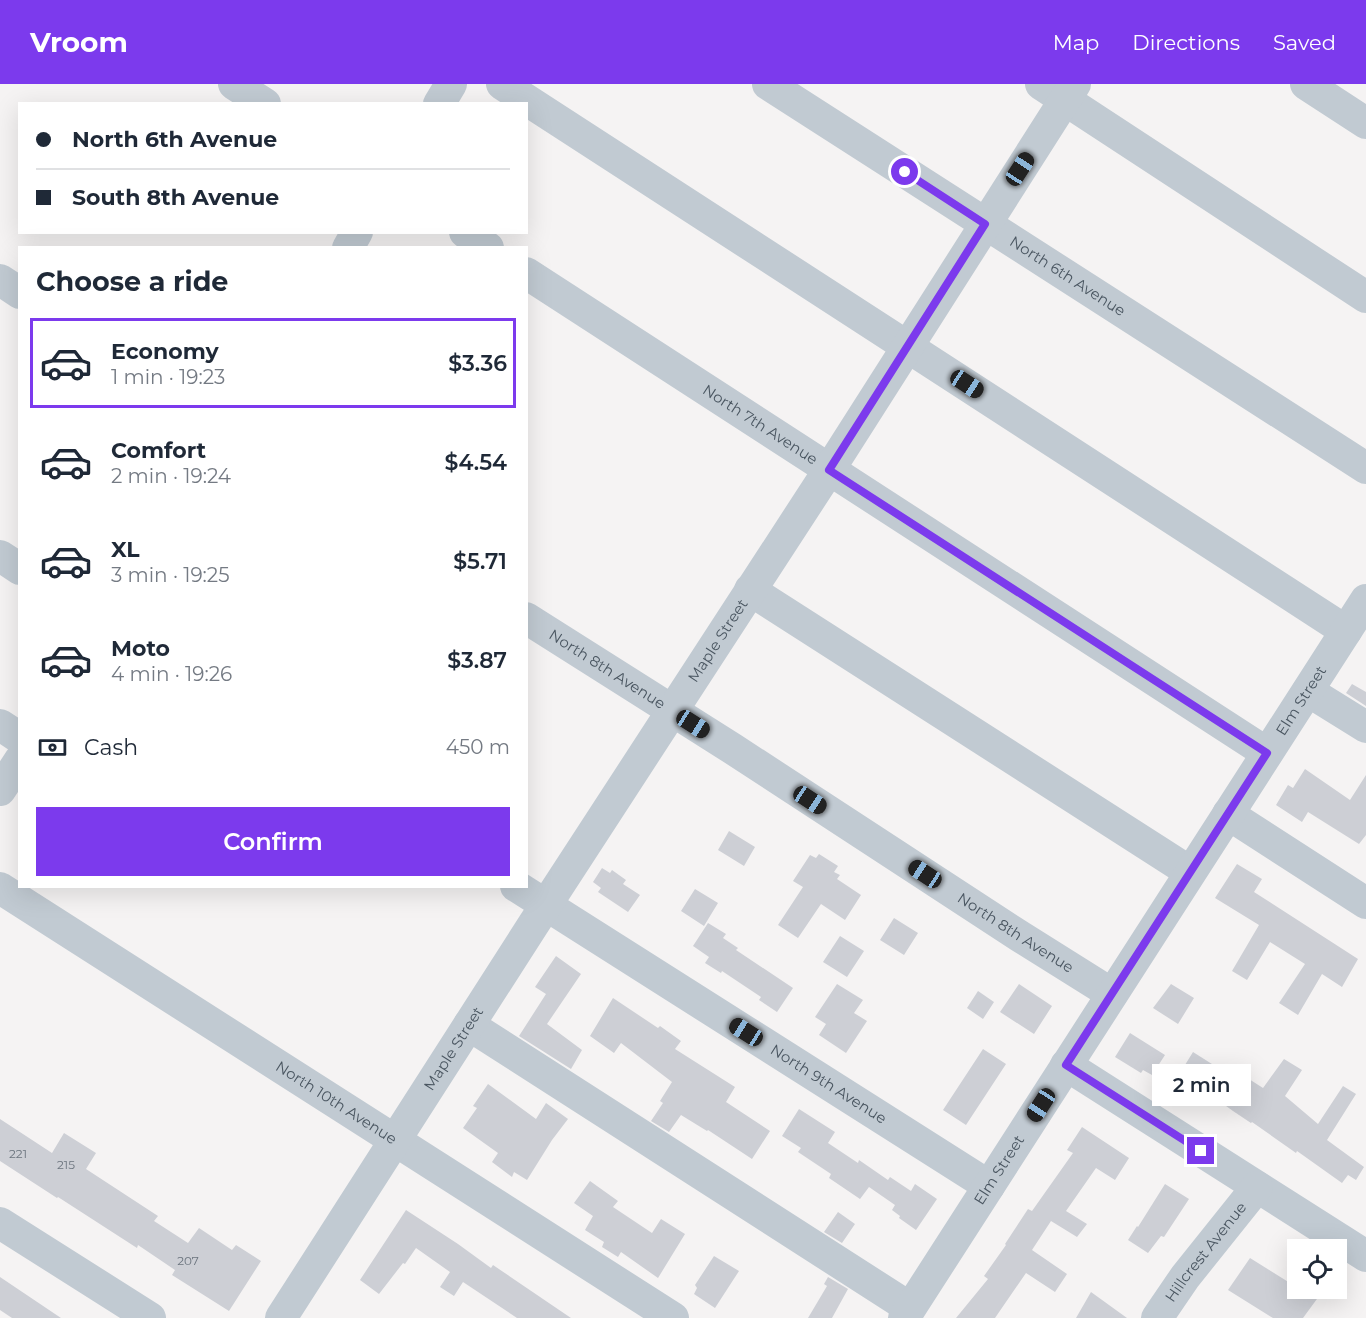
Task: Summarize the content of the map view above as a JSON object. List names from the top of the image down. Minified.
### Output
{"streets":{"street":["North 6th Avenue","North 7th Avenue","Maple Street","North 8th Avenue","Elm Street","North 9th Avenue","North 10th Avenue","Hillcrest Avenue"]},"crossings":[["North 6th Avenue","Maple Street"],["North 7th Avenue","Maple Street"],["North 7th Avenue","Elm Street"],["Maple Street","North 8th Avenue"],["Maple Street","North 9th Avenue"],["Maple Street","North 10th Avenue"],["North 8th Avenue","Elm Street"],["Elm Street","North 9th Avenue"]],"house_numbers":["221","215","207"],"page":{"header":"Vroom","nav":["Map","Directions","Saved"],"banner":["North 6th Avenue","South 8th Avenue"],"heading":"Choose a ride","list":[{"name":"Economy","note":"1 min · 19:23","value":"$3.36"},{"name":"Comfort","note":"2 min · 19:24","value":"$4.54"},{"name":"XL","note":"3 min · 19:25","value":"$5.71"},{"name":"Moto","note":"4 min · 19:26","value":"$3.87"}],"pay":["Cash","450 m"],"buttons":"Confirm","bubble":"2 min"}}
